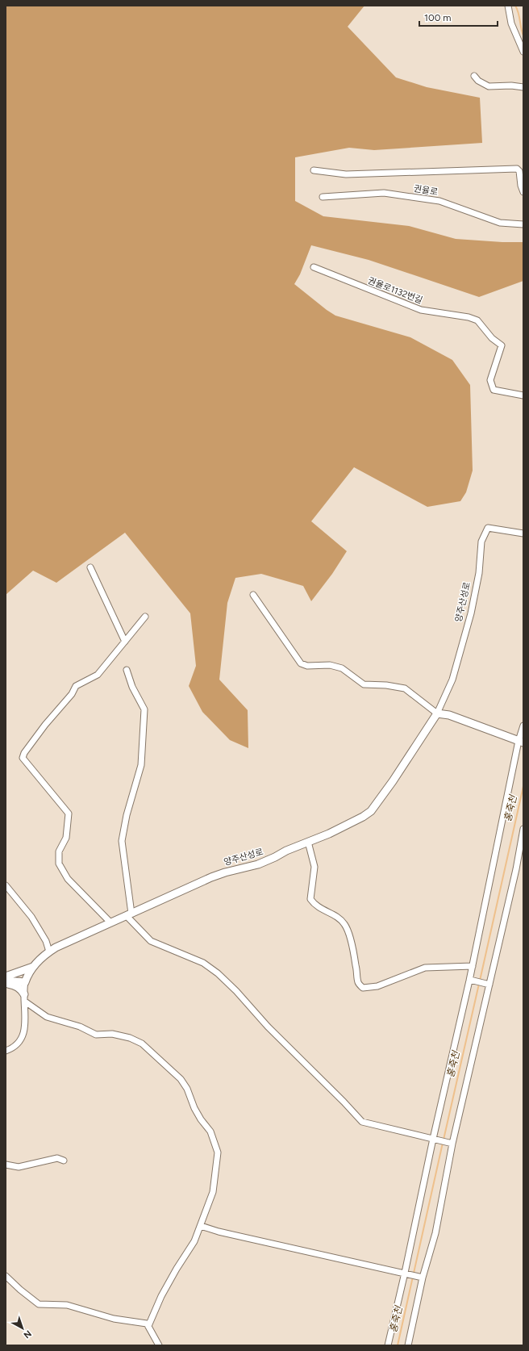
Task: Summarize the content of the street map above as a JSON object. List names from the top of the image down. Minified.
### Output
{"streets":{"street":["권율로","권율로1132번길","양주산성로"]},"water":["홍죽천"],"scale_bar":"100 m","north":"bottom right"}
